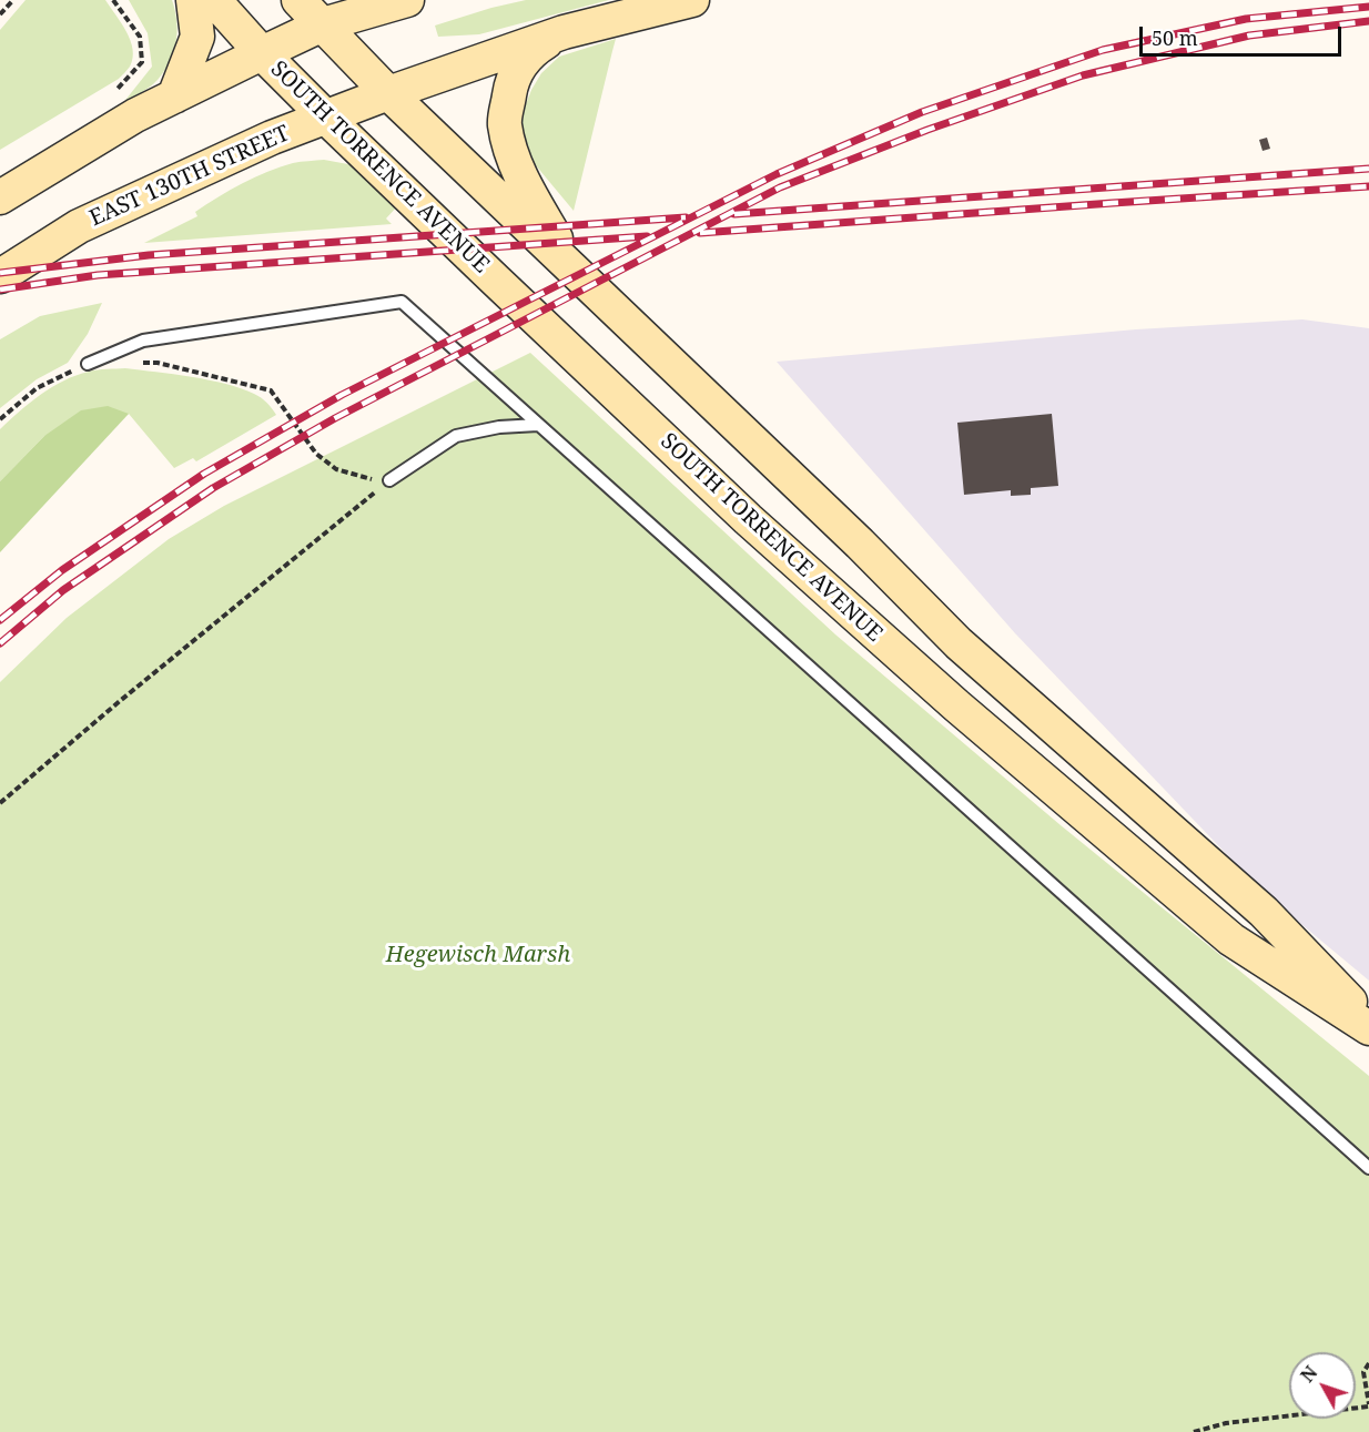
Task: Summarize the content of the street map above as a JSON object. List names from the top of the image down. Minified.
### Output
{"streets":{"main road":["SOUTH TORRENCE AVENUE","EAST 130TH STREET"]},"crossings":[["SOUTH TORRENCE AVENUE","EAST 130TH STREET"]],"parks":["Hegewisch Marsh"],"scale_bar":"50 m","north":"top left"}
